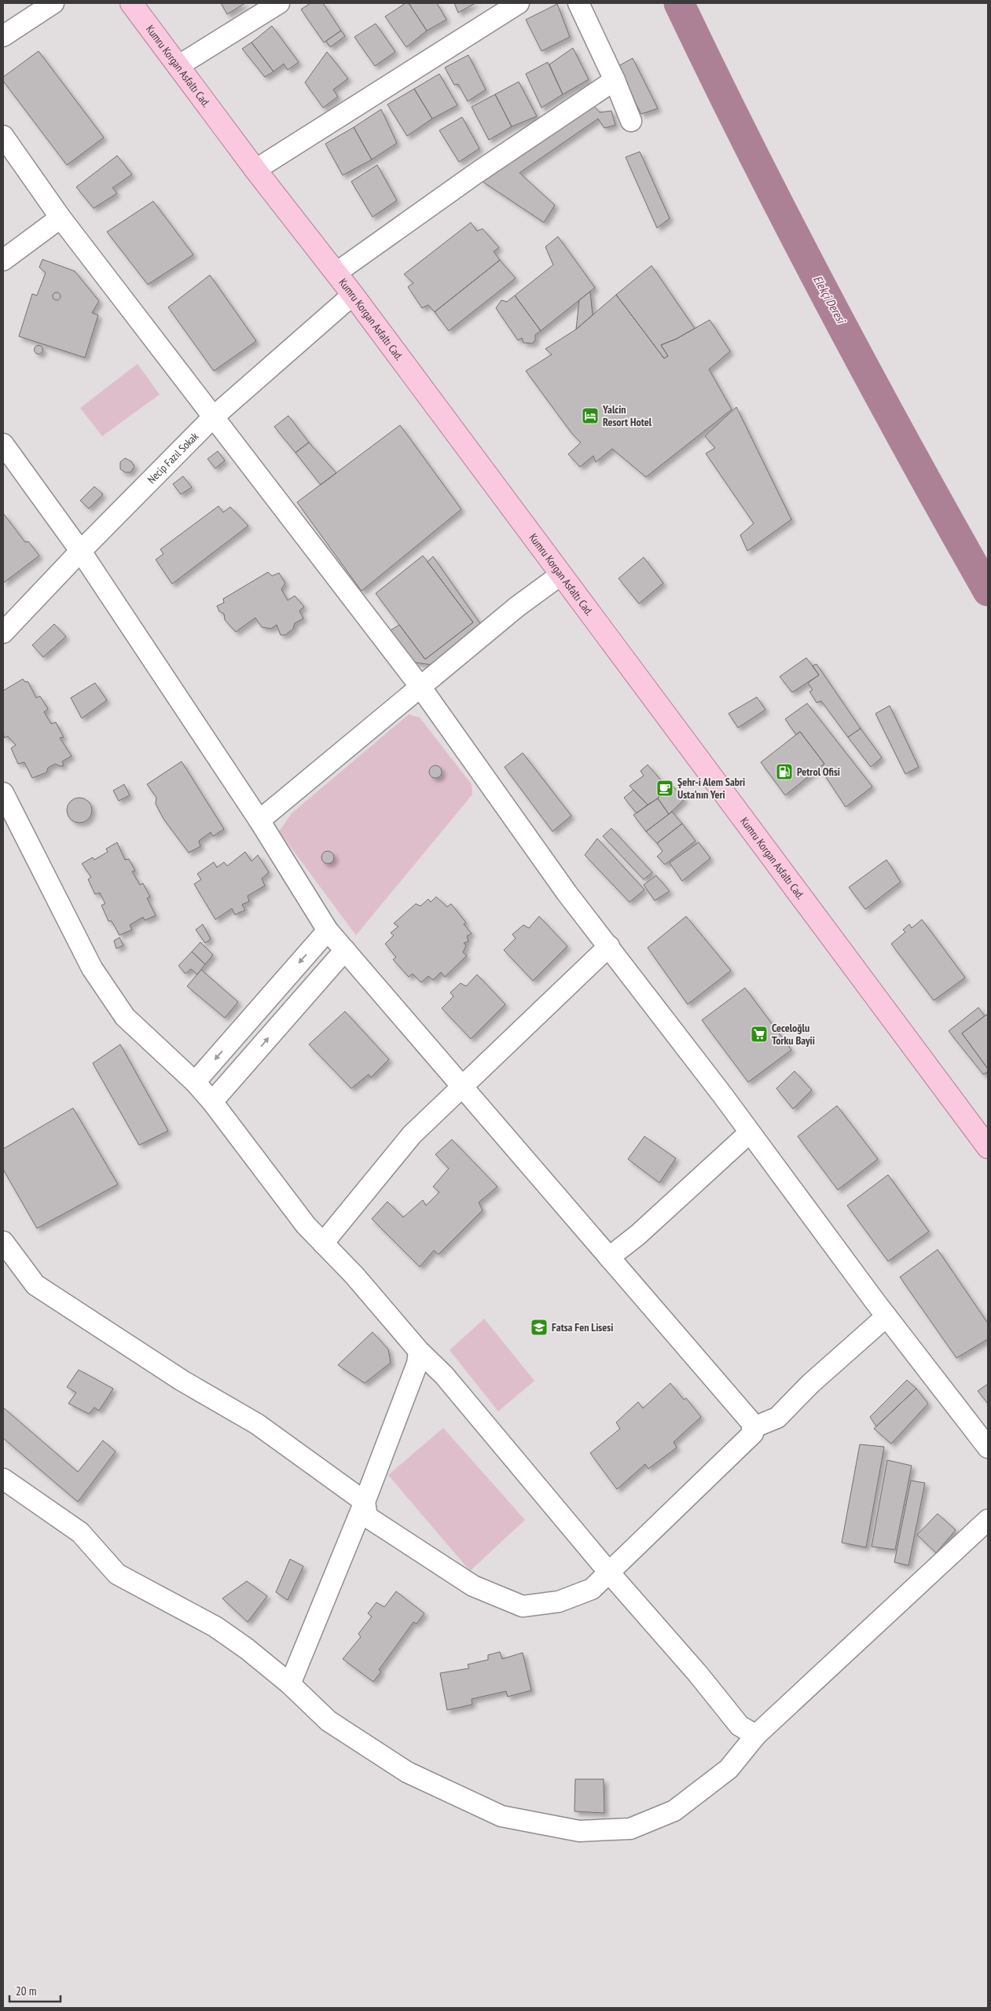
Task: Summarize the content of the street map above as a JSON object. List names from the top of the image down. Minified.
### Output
{"streets":{"main road":["Kumru Korgan Asfaltı Cad."],"street":["Necip Fazıl Sokak"]},"crossings":[["Kumru Korgan Asfaltı Cad.","Necip Fazıl Sokak"]],"water":["Elekçi Deresi"],"places":{"hotel":["Yalcin Resort Hotel"],"fuel station":["Petrol Ofisi"],"cafe":["Şehr-i Alem Sabri Usta'nın Yeri"],"supermarket":["Ceceloğlu Torku Bayii"],"school or university":["Fatsa Fen Lisesi"]},"scale_bar":"20 m"}
